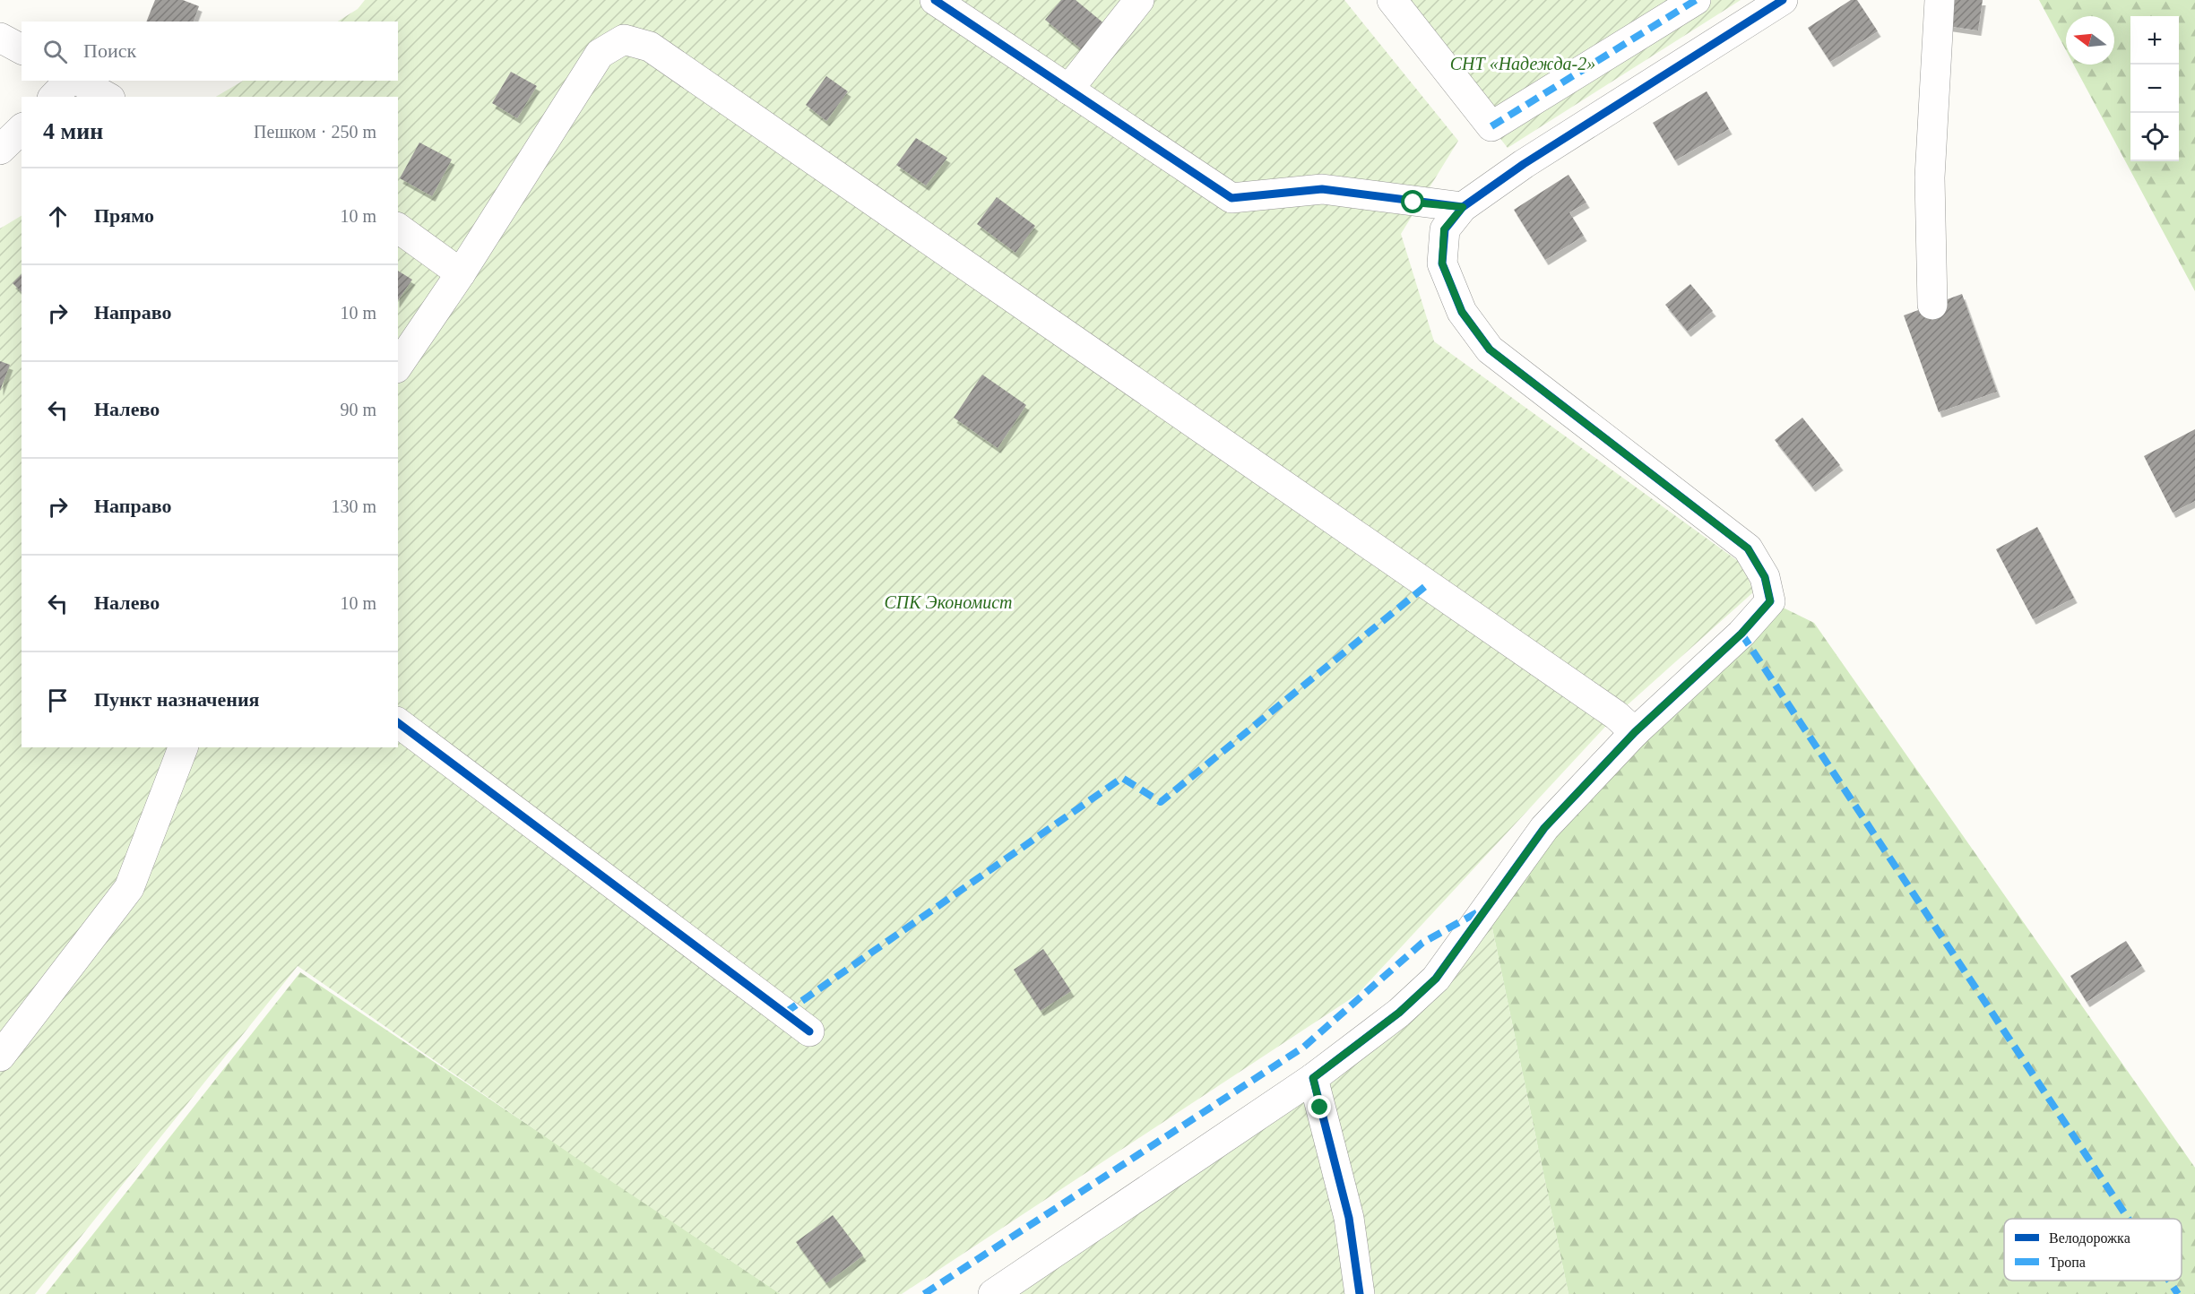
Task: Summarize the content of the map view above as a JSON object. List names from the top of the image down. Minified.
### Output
{"parks":["СНТ «Надежда-2»","СПК Экономист"],"legend":["Велодорожка","Тропа"],"north":"left","page":{"map_buttons":["+","−"],"search":"Поиск","heading":["4 мин","Пешком · 250 m"],"list":[["Прямо","10 m"],["Направо","10 m"],["Налево","90 m"],["Направо","130 m"],["Налево","10 m"],"Пункт назначения"]}}
